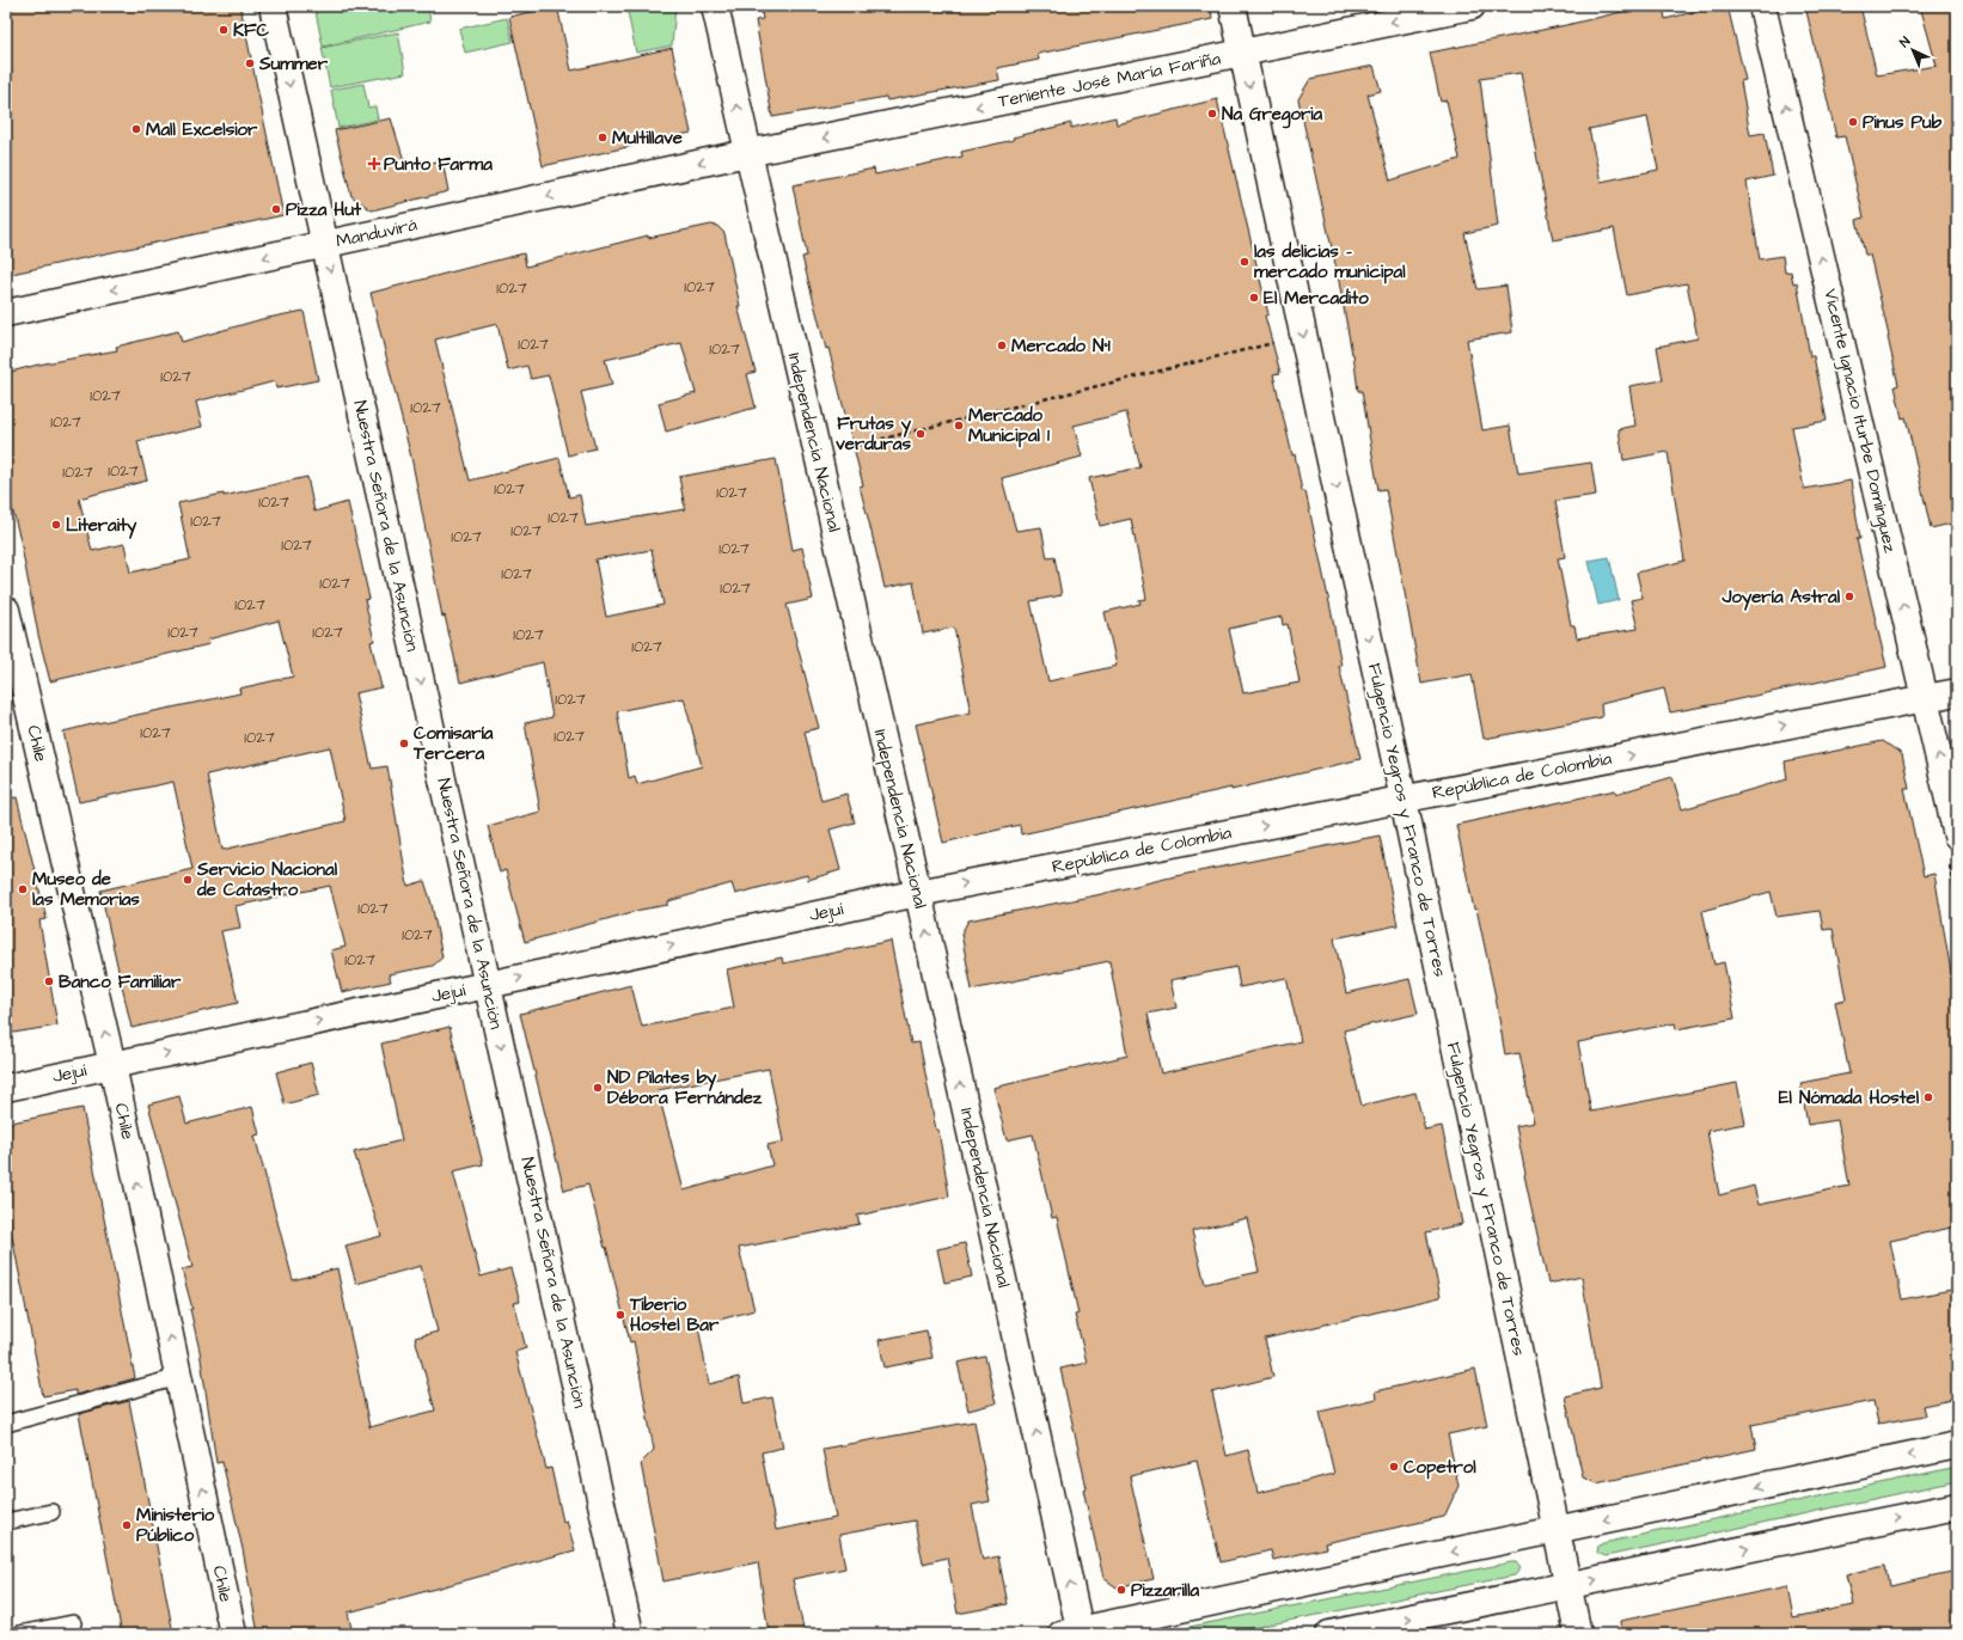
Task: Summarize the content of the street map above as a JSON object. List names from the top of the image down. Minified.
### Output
{"streets":{"street":["Teniente José María Fariña","Manduvirá","Vicente Ignacio Iturbe Domínguez","Independencia Nacional","Nuestra Señora de la Asunción","Chile","República de Colombia","Fulgencio Yegros y Franco de Torres","Jejuí"]},"crossings":[["Teniente José María Fariña","Manduvirá"],["Teniente José María Fariña","Independencia Nacional"],["Teniente José María Fariña","Fulgencio Yegros y Franco de Torres"],["Manduvirá","Independencia Nacional"],["Manduvirá","Nuestra Señora de la Asunción"],["Vicente Ignacio Iturbe Domínguez","República de Colombia"],["Independencia Nacional","República de Colombia"],["Independencia Nacional","Jejuí"],["Nuestra Señora de la Asunción","Jejuí"],["Chile","Jejuí"],["República de Colombia","Fulgencio Yegros y Franco de Torres"],["República de Colombia","Jejuí"]],"one_way":["Teniente José María Fariña","Manduvirá","Vicente Ignacio Iturbe Domínguez","Independencia Nacional","Nuestra Señora de la Asunción","Chile","República de Colombia","Fulgencio Yegros y Franco de Torres","Jejuí"],"places":{"other":["KFC","Summer","Na Gregoria","Pinus Pub","Mall Excelsior","Multillave","Pizza Hut","las delicias - mercado municipal","El Mercadito","Mercado N°1","Mercado Municipal 1","Frutas y verduras","Literaity","Joyería Astral","Comisaría Tercera","Servicio Nacional de Catastro","Museo de las Memorias","Banco Familiar","ND Pilates by Débora Fernández","El Nómada Hostel","Tiberio Hostel Bar","Copetrol","Ministerio Público","Pizzarilla"],"health":["Punto Farma"]},"house_numbers":["1027","1027","1027","1027","1027","1027","1027","1027","1027","1027","1027","1027","1027","1027","1027","1027","1027","1027","1027","1027","1027","1027","1027","1027","1027","1027","1027","1027","1027","1027","1027","1027","1027","1027"],"north":"top left"}
